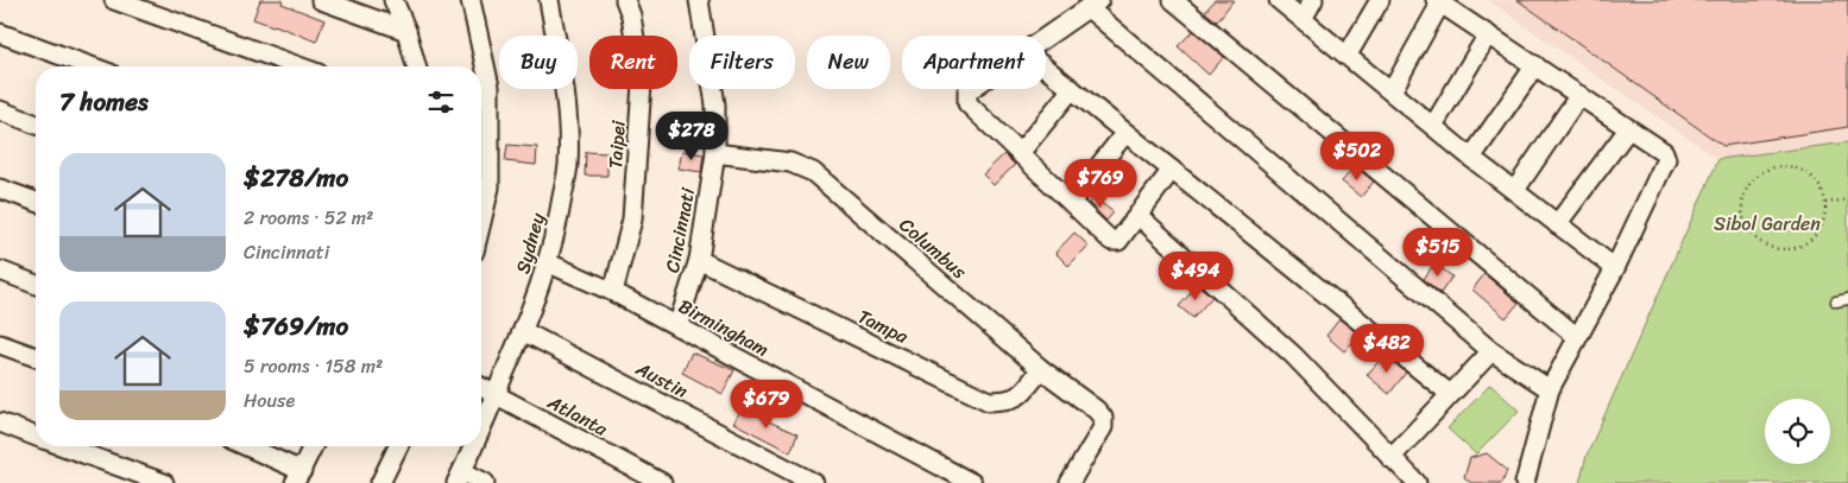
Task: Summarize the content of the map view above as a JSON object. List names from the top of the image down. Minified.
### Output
{"streets":{"street":["Taipei","Cincinnati","Sydney","Columbus","Tampa","Birmingham","Austin","Atlanta"]},"crossings":[["Taipei","Birmingham"],["Cincinnati","Columbus"],["Cincinnati","Tampa"],["Cincinnati","Birmingham"],["Sydney","Birmingham"],["Sydney","Austin"],["Sydney","Atlanta"],["Columbus","Tampa"]],"parks":["Sibol Garden"],"page":{"chip":["Buy","Rent","Filters","New","Apartment"],"heading":"7 homes","price":["$278","$502","$769","$515","$494","$482","$679"],"list":[{"name":"$278/mo","note":"2 rooms · 52 m² · Cincinnati"},{"name":"$769/mo","note":"5 rooms · 158 m² · House"}]}}
